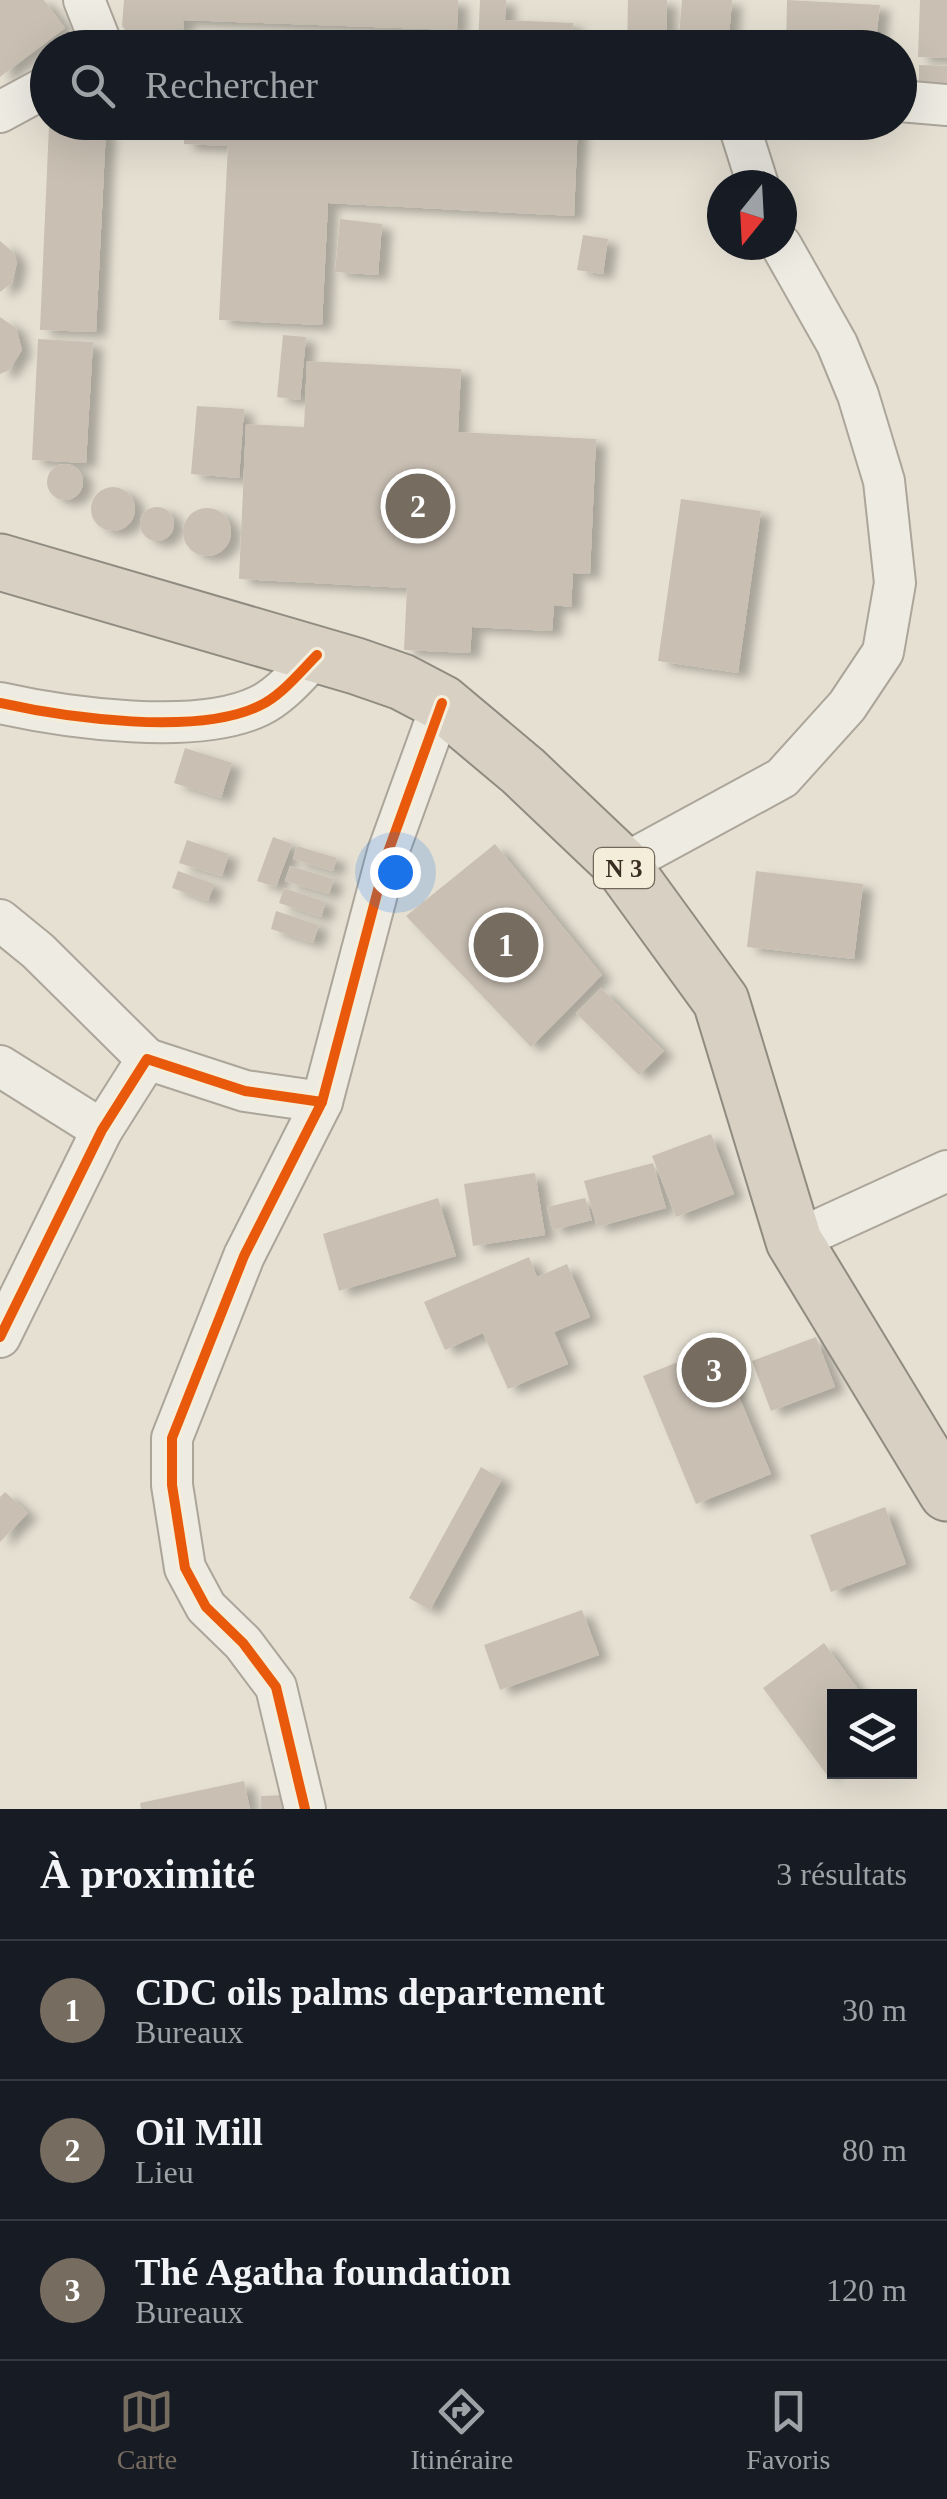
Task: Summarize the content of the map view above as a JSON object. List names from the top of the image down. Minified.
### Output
{"streets":{"highway":["N 3"]},"north":"bottom","page":{"search":"Rechercher","pins":["2","1","3"],"heading":["À proximité","3 résultats"],"list":[{"mark":"1","name":"CDC oils palms departement","note":"Bureaux","value":"30 m"},{"mark":"2","name":"Oil Mill","note":"Lieu","value":"80 m"},{"mark":"3","name":"Thé Agatha foundation","note":"Bureaux","value":"120 m"}],"nav":["Carte","Itinéraire","Favoris"]}}
